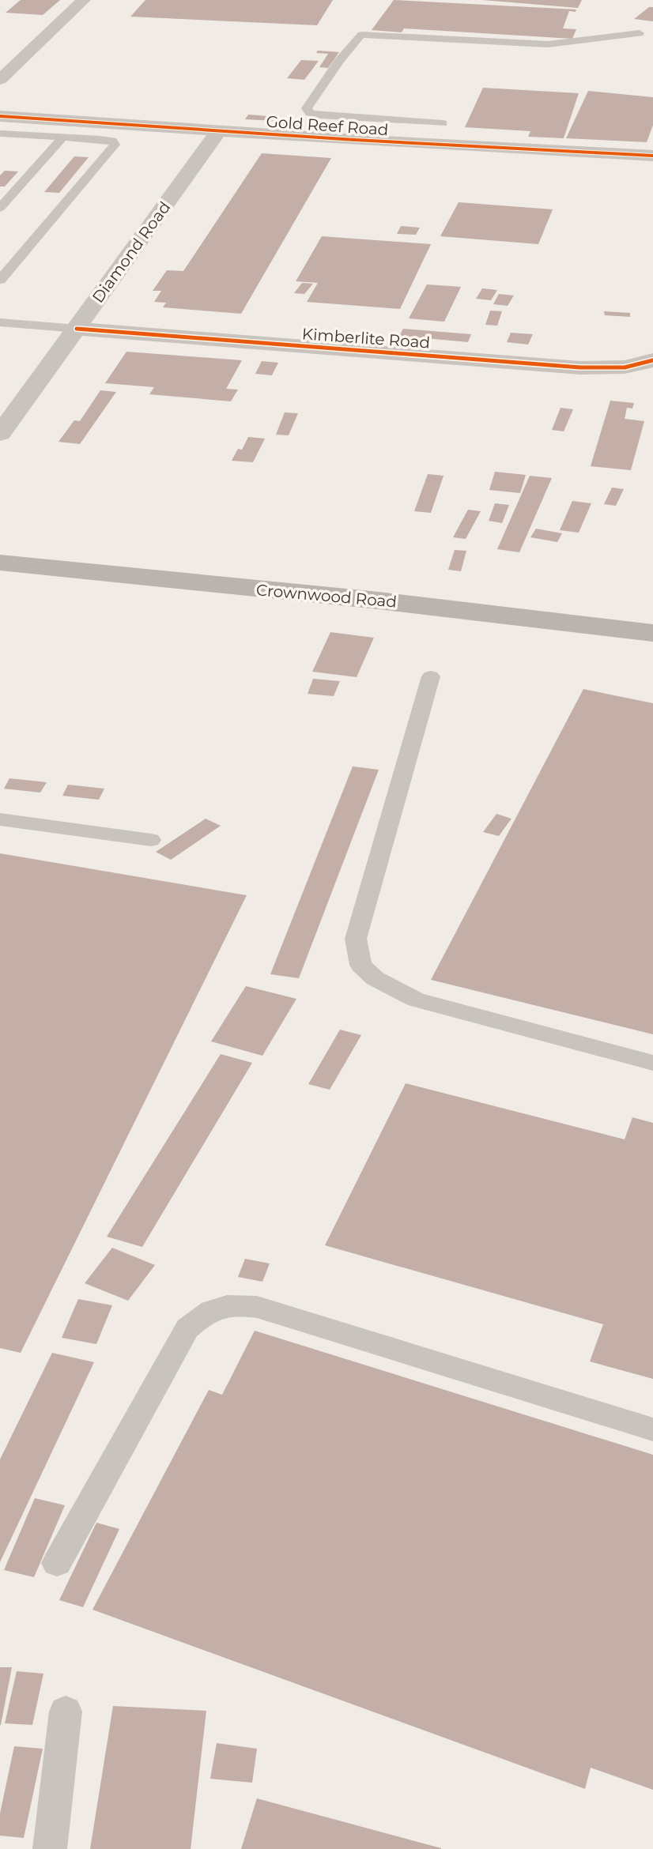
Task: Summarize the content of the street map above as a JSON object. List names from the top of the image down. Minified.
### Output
{"streets":{"main road":["Crownwood Road"],"street":["Gold Reef Road","Diamond Road","Kimberlite Road"]},"crossings":[["Gold Reef Road","Diamond Road"],["Diamond Road","Kimberlite Road"]]}
